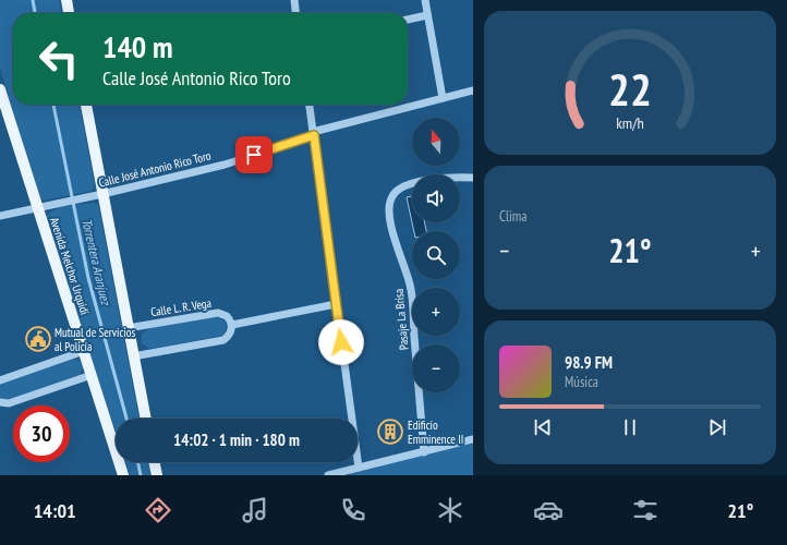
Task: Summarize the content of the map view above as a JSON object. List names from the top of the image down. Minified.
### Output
{"streets":{"main road":["Avenida Melchor Urquidi"],"street":["Calle José Antonio Rico Toro","Calle L. R. Vega","Pasaje La Brisa"]},"crossings":[["Calle José Antonio Rico Toro","Avenida Melchor Urquidi"]],"water":["Torrentera Aranjuez"],"places":{"public building":["Mutual de Servicios al Policía"],"building":["Edificio Emminence II"]},"north":"top","page":{"turn":["140 m","Calle José Antonio Rico Toro"],"map_buttons":["+","−"],"tile":"Clima","heat":["−","21°","+"],"song":["98.9 FM","Música"],"limit":"30","trip":"14:02 · 1 min · 180 m","tabs":["14:01","21°"],"gauge":["22","km/h"]}}
